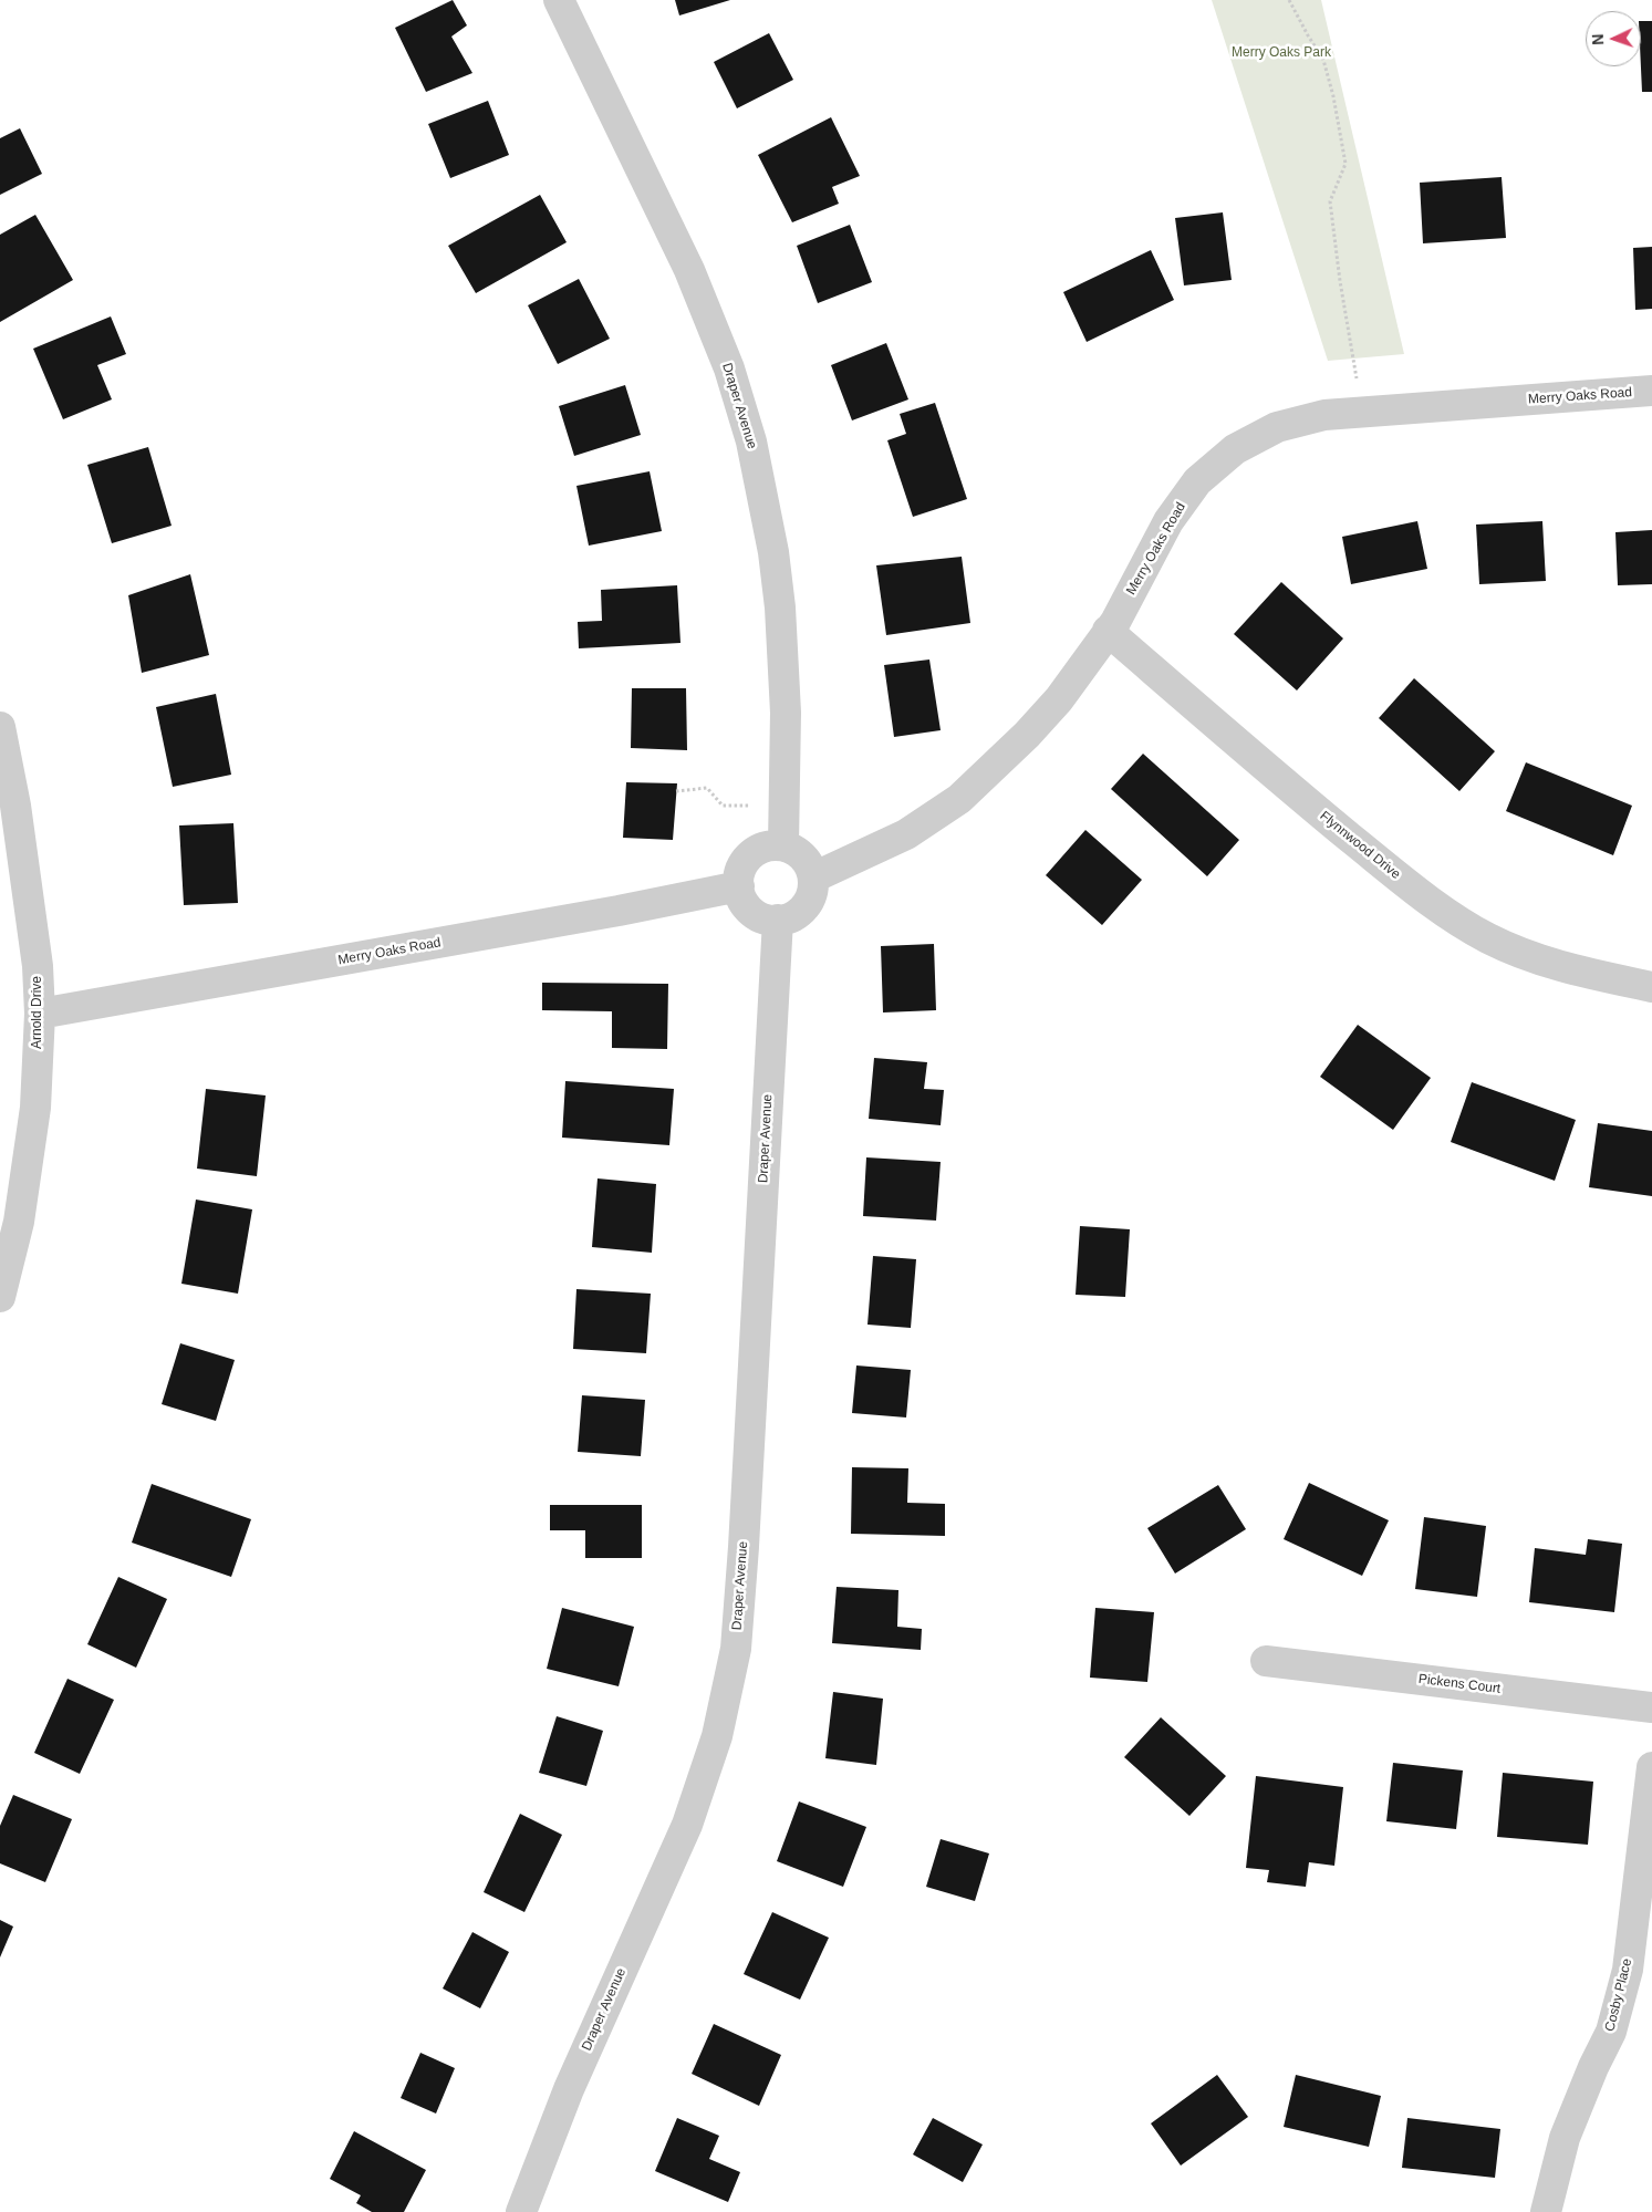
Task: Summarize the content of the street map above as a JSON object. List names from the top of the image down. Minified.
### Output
{"streets":{"street":["Merry Oaks Road","Draper Avenue","Flynnwood Drive","Arnold Drive","Pickens Court","Cosby Place"]},"crossings":[["Merry Oaks Road","Draper Avenue"],["Merry Oaks Road","Flynnwood Drive"],["Merry Oaks Road","Arnold Drive"]],"parks":["Merry Oaks Park"],"north":"left"}
